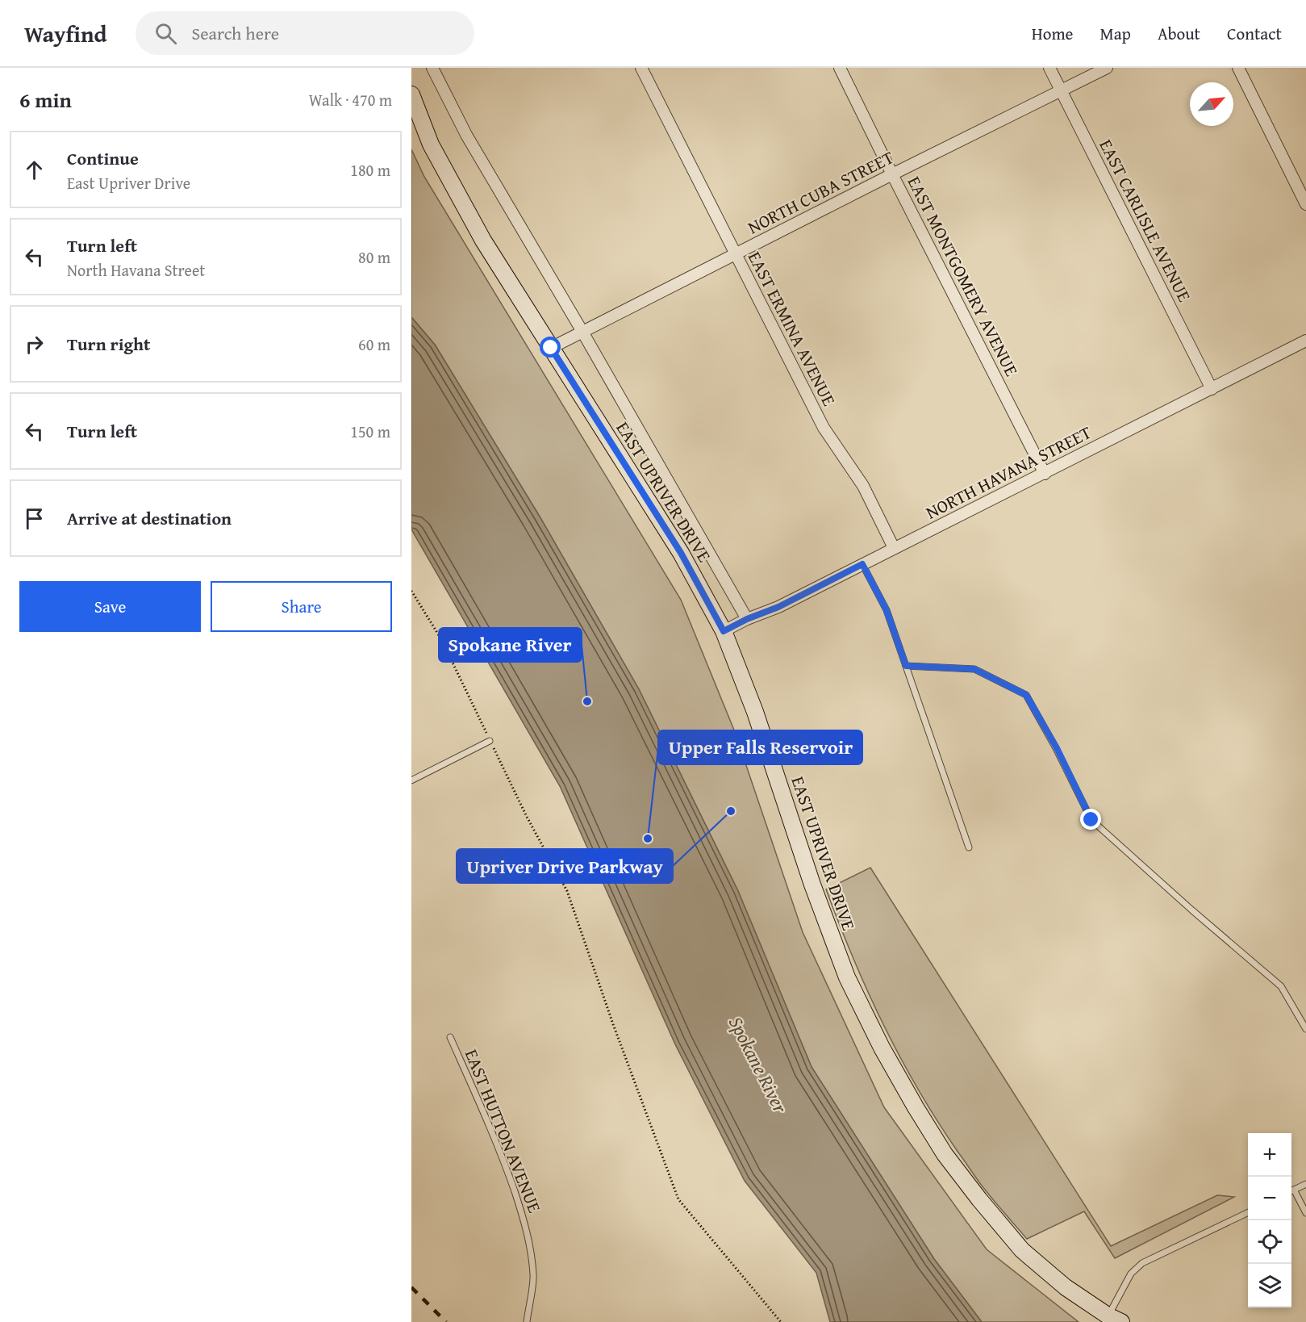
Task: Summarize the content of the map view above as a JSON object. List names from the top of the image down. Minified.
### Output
{"streets":{"street":["NORTH CUBA STREET","EAST CARLISLE AVENUE","EAST MONTGOMERY AVENUE","EAST ERMINA AVENUE","NORTH HAVANA STREET","EAST UPRIVER DRIVE"],"lane":["EAST HUTTON AVENUE"]},"crossings":[["NORTH CUBA STREET","EAST CARLISLE AVENUE"],["NORTH CUBA STREET","EAST MONTGOMERY AVENUE"],["NORTH CUBA STREET","EAST ERMINA AVENUE"],["NORTH CUBA STREET","EAST UPRIVER DRIVE"],["EAST CARLISLE AVENUE","NORTH HAVANA STREET"],["EAST MONTGOMERY AVENUE","NORTH HAVANA STREET"],["EAST ERMINA AVENUE","NORTH HAVANA STREET"],["NORTH HAVANA STREET","EAST UPRIVER DRIVE"]],"water":["Spokane River"],"places":["Spokane River","Upriver Drive Parkway","Upper Falls Reservoir"],"north":"top right","page":{"header":"Wayfind","search":"Search here","nav":["Home","Map","About","Contact"],"heading":["6 min","Walk · 470 m"],"list":[["Continue","East Upriver Drive","180 m"],["Turn left","North Havana Street","80 m"],["Turn right","60 m"],["Turn left","150 m"],"Arrive at destination"],"buttons":["Save","Share"],"map_buttons":["+","−"]}}
